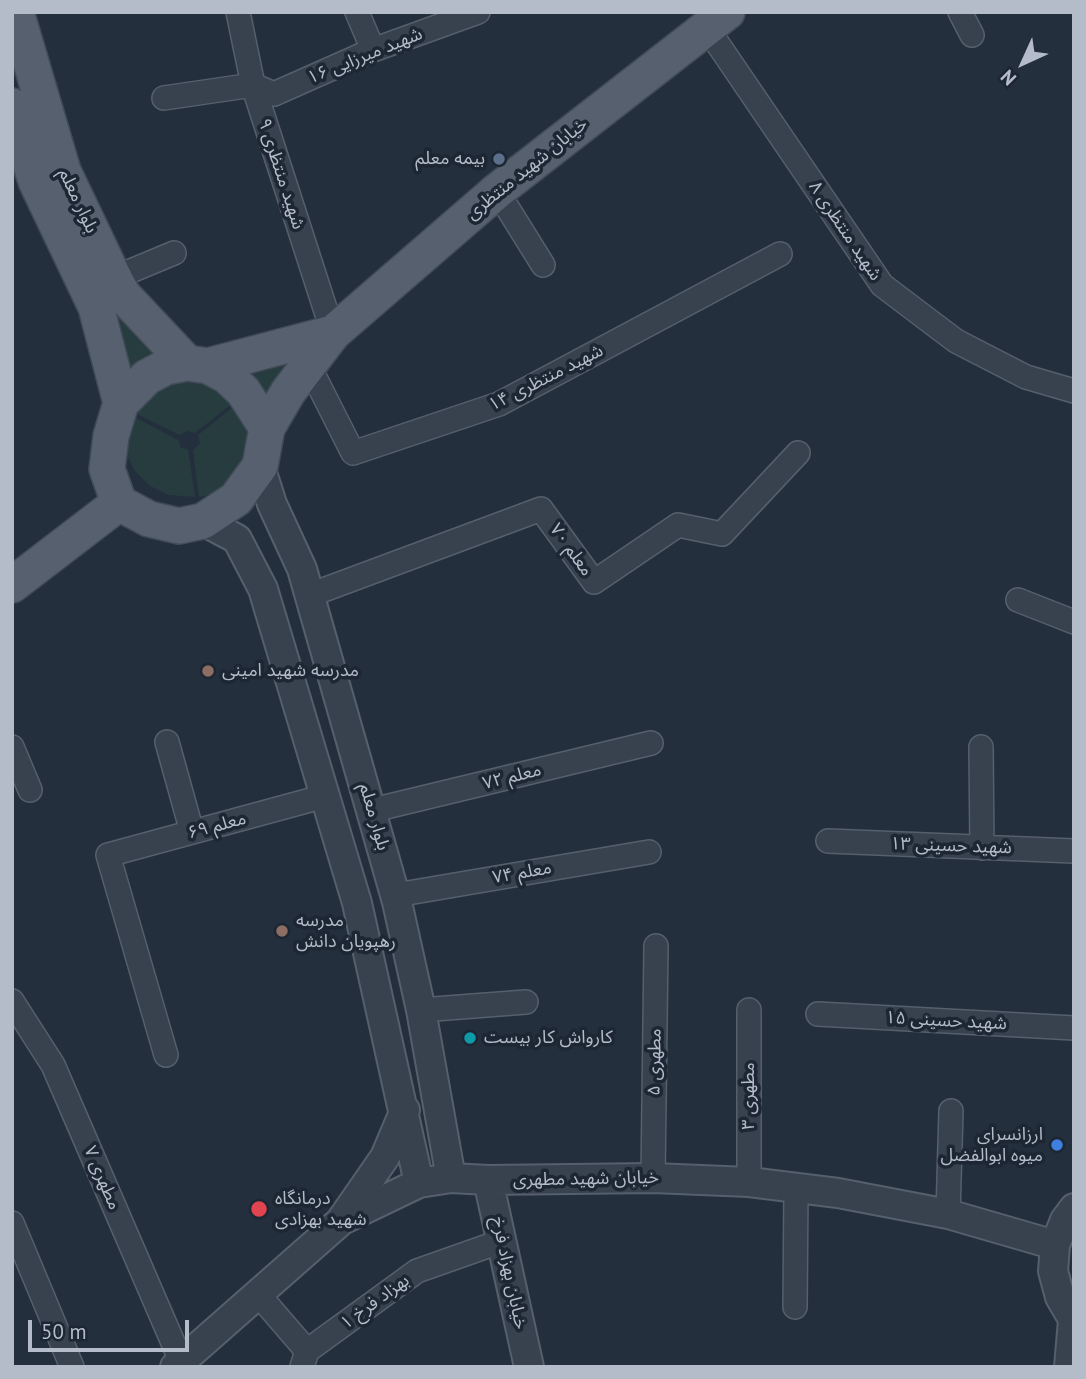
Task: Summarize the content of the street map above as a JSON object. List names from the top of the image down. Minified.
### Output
{"streets":{"main road":["خیابان شهید منتظری","بلوار معلم"],"street":["شهید میرزایی ۱۶","شهید منتظری ۹","شهید منتظری ۸","شهید منتظری ۱۴","معلم ۷۰","معلم ۷۲","معلم ۶۹","شهید حسینی ۱۳","معلم ۷۴","شهید حسینی ۱۵","مطهری ۵","مطهری ۳","مطهری ۷","خیابان شهید مطهری","خیابان بهزاد فرخ","بهزاد فرخ ۱"]},"crossings":[["شهید میرزایی ۱۶","شهید منتظری ۹"],["خیابان شهید منتظری","شهید منتظری ۹"],["خیابان شهید منتظری","شهید منتظری ۸"],["بلوار معلم","معلم ۷۰"],["بلوار معلم","معلم ۷۲"],["بلوار معلم","معلم ۷۴"],["بلوار معلم","خیابان شهید مطهری"],["مطهری ۵","خیابان شهید مطهری"],["مطهری ۳","خیابان شهید مطهری"],["مطهری ۷","خیابان شهید مطهری"],["خیابان شهید مطهری","خیابان بهزاد فرخ"],["خیابان بهزاد فرخ","بهزاد فرخ ۱"]],"places":["بیمه معلم","مدرسه شهید امینی","مدرسه رهپویان دانش","کارواش کار بیست","ارزانسرای میوه ابوالفضل","درمانگاه شهید بهزادی"],"scale_bar":"50 m","north":"bottom left"}
